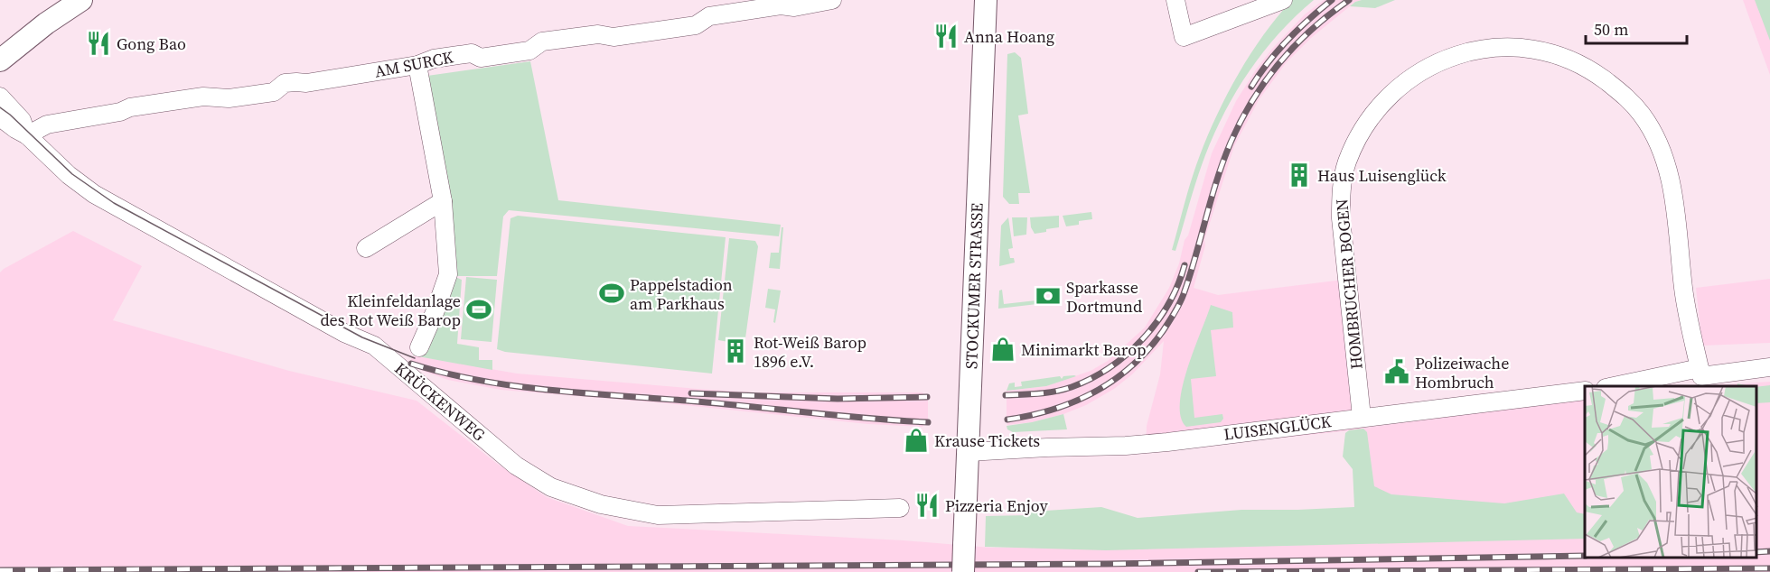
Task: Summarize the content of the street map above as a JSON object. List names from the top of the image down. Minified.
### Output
{"streets":{"main road":["STOCKUMER STRASSE"],"street":["AM SURCK","HOMBRUCHER BOGEN","KRÜCKENWEG","LUISENGLÜCK"]},"crossings":[["AM SURCK","KRÜCKENWEG"],["HOMBRUCHER BOGEN","LUISENGLÜCK"],["STOCKUMER STRASSE","LUISENGLÜCK"]],"places":{"restaurant":["Anna Hoang","Gong Bao","Pizzeria Enjoy"],"building":["Haus Luisenglück","Rot-Weiß Barop 1896 e.V."],"sports":["Pappelstadion am Parkhaus","Kleinfeldanlage des Rot Weiß Barop"],"bank":["Sparkasse Dortmund"],"shop":["Minimarkt Barop","Krause Tickets"],"public building":["Polizeiwache Hombruch"]},"scale_bar":"50 m"}
